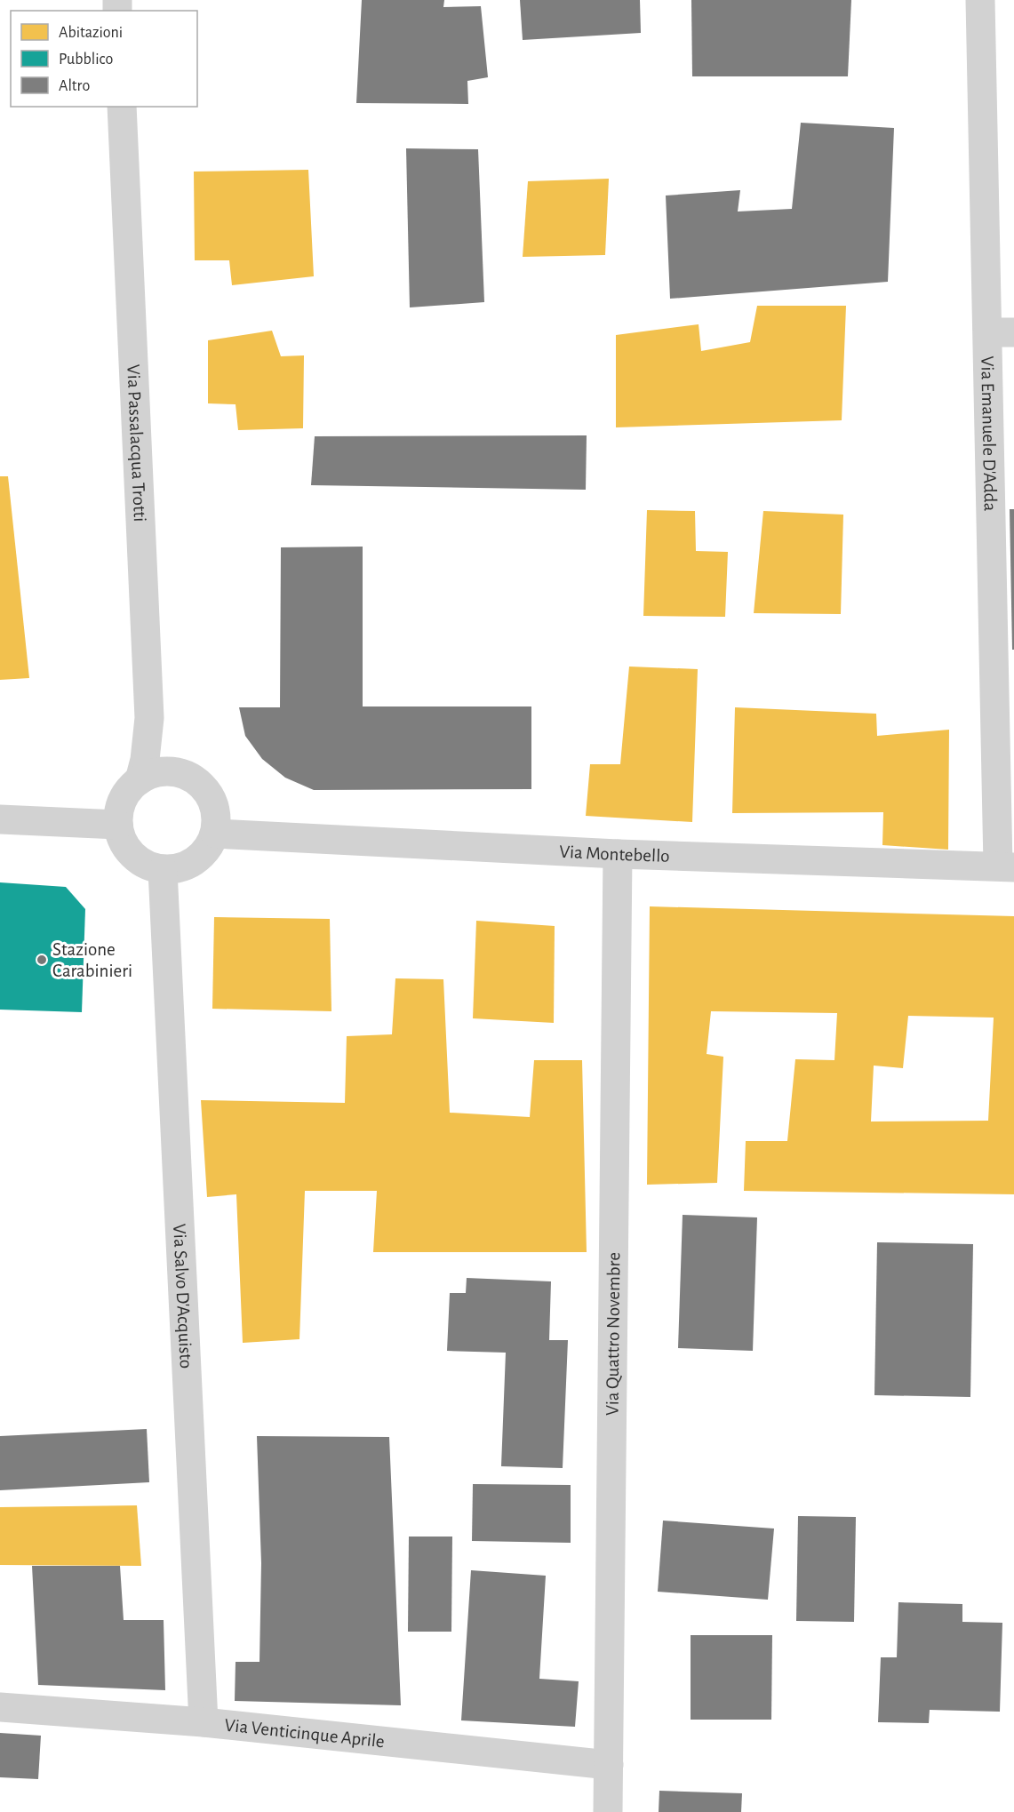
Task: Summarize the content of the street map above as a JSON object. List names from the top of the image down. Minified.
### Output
{"streets":{"street":["Via Emanuele D'Adda","Via Passalacqua Trotti","Via Montebello","Via Salvo D'Acquisto","Via Quattro Novembre","Via Venticinque Aprile"]},"crossings":[["Via Emanuele D'Adda","Via Montebello"],["Via Passalacqua Trotti","Via Montebello"],["Via Passalacqua Trotti","Via Salvo D'Acquisto"],["Via Montebello","Via Salvo D'Acquisto"],["Via Montebello","Via Quattro Novembre"],["Via Salvo D'Acquisto","Via Venticinque Aprile"],["Via Quattro Novembre","Via Venticinque Aprile"]],"places":["Stazione Carabinieri"],"legend":["Abitazioni","Pubblico","Altro"]}
